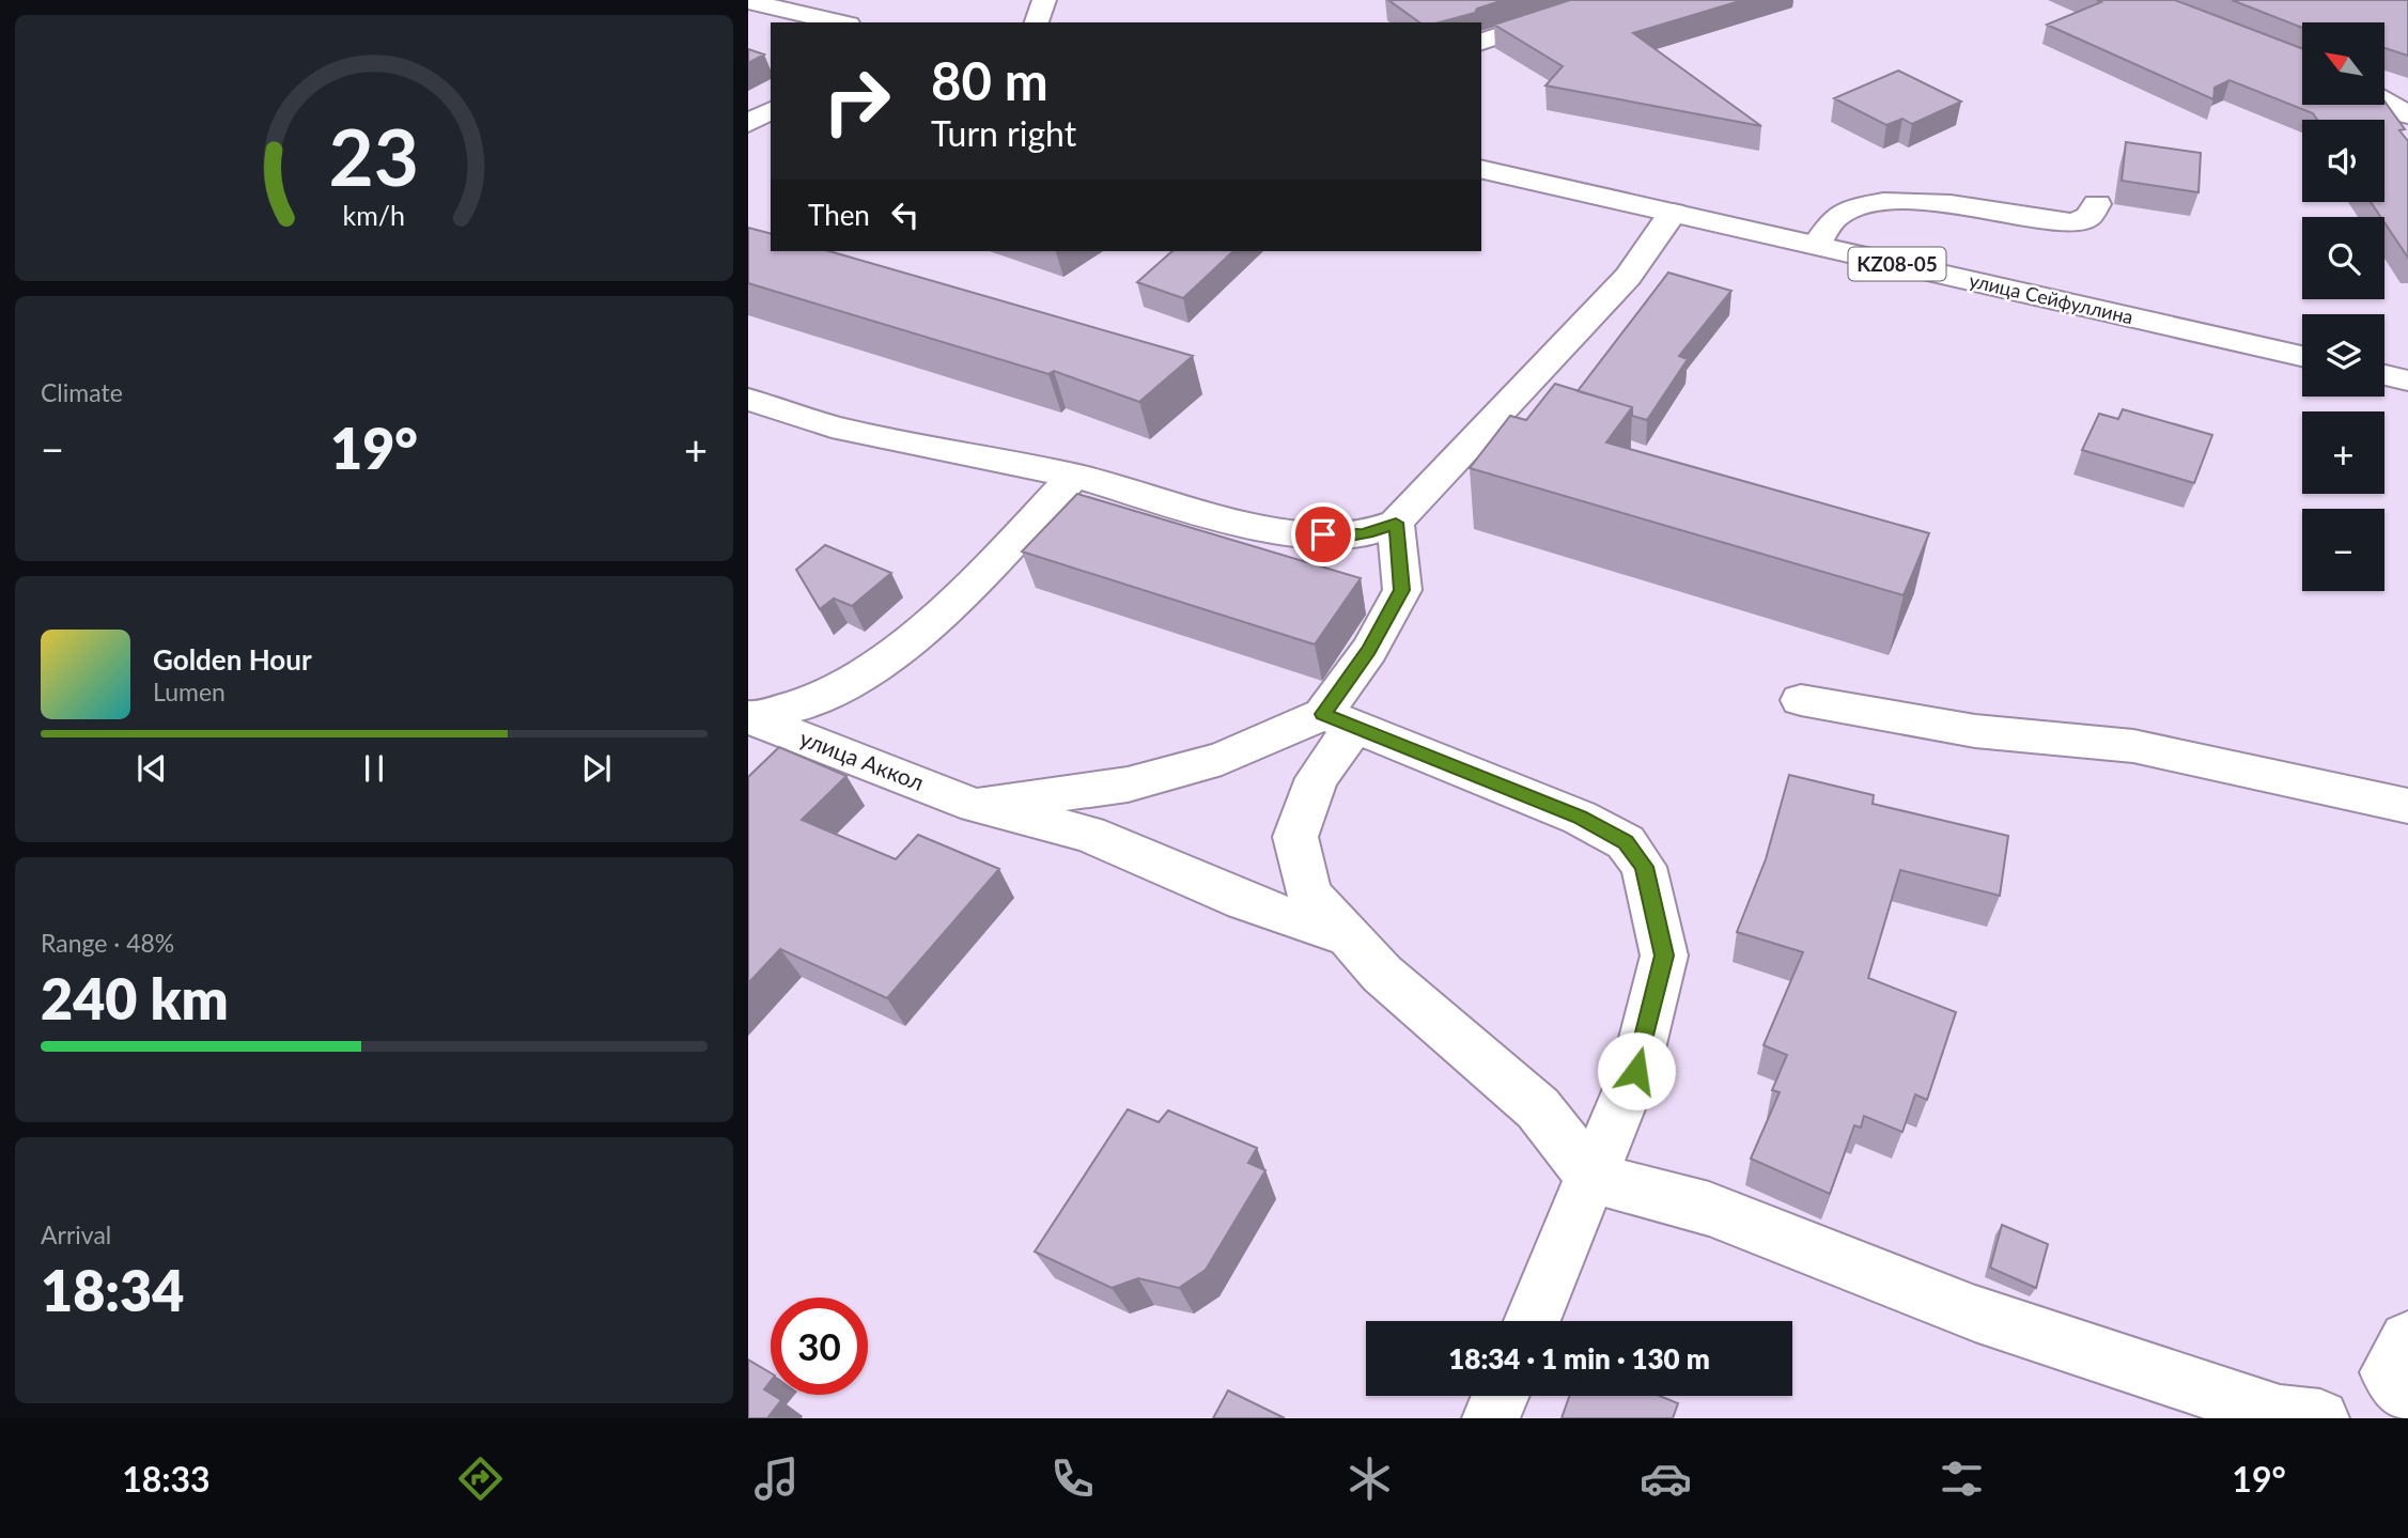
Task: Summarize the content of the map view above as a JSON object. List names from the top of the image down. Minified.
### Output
{"streets":{"street":["KZ08-05","улица Сейфуллина","улица Аккол"]},"north":"top left","page":{"map_buttons":["+","−"],"turn":["80 m","Turn right"],"then":"Then","tile":["Climate",["Range · 48%","240 km"],["Arrival","18:34"]],"heat":["−","19°","+"],"song":["Golden Hour","Lumen"],"limit":"30","trip":"18:34 · 1 min · 130 m","tabs":["18:33","19°"],"gauge":["23","km/h"]}}
